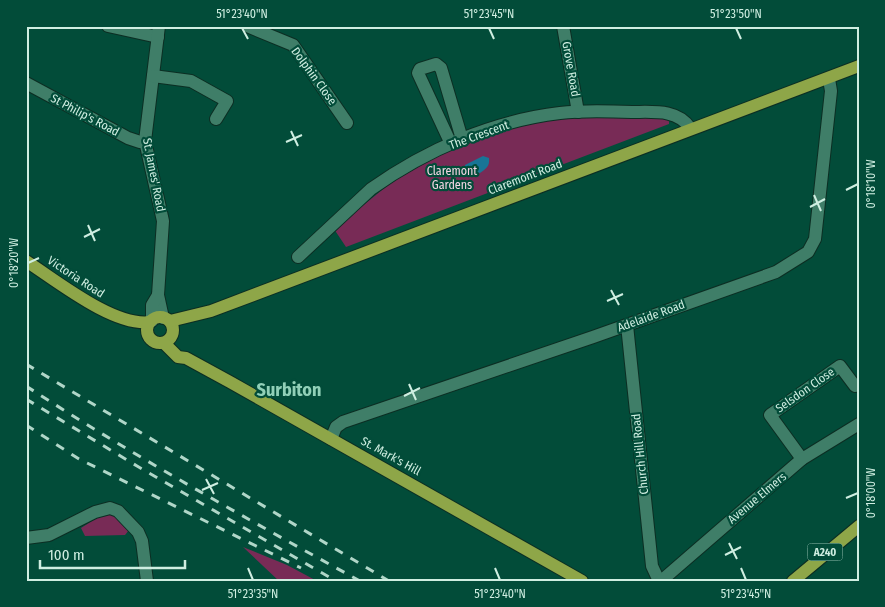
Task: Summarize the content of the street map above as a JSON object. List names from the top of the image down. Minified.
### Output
{"streets":{"main road":["Claremont Road","Victoria Road","St. Mark's Hill","A240"],"street":["Grove Road","Dolphin Close","St Philip's Road","The Crescent","St. James' Road","Adelaide Road","Selsdon Close","Church Hill Road","Avenue Elmers"]},"crossings":[["Grove Road","The Crescent"],["St Philip's Road","St. James' Road"],["The Crescent","Claremont Road"],["St. James' Road","Claremont Road"],["St. James' Road","Victoria Road"],["St. James' Road","St. Mark's Hill"],["Claremont Road","Victoria Road"],["Claremont Road","Adelaide Road"],["Claremont Road","St. Mark's Hill"],["Victoria Road","St. Mark's Hill"],["Adelaide Road","Church Hill Road"],["Adelaide Road","St. Mark's Hill"],["Selsdon Close","Avenue Elmers"],["Church Hill Road","Avenue Elmers"]],"districts":["Surbiton"],"parks":["Claremont Gardens"],"scale_bar":"100 m","coordinates":["51°23'40\"N","51°23'45\"N","51°23'50\"N","0°18'10\"W","0°18'20\"W","0°18'00\"W","51°23'35\"N"]}
